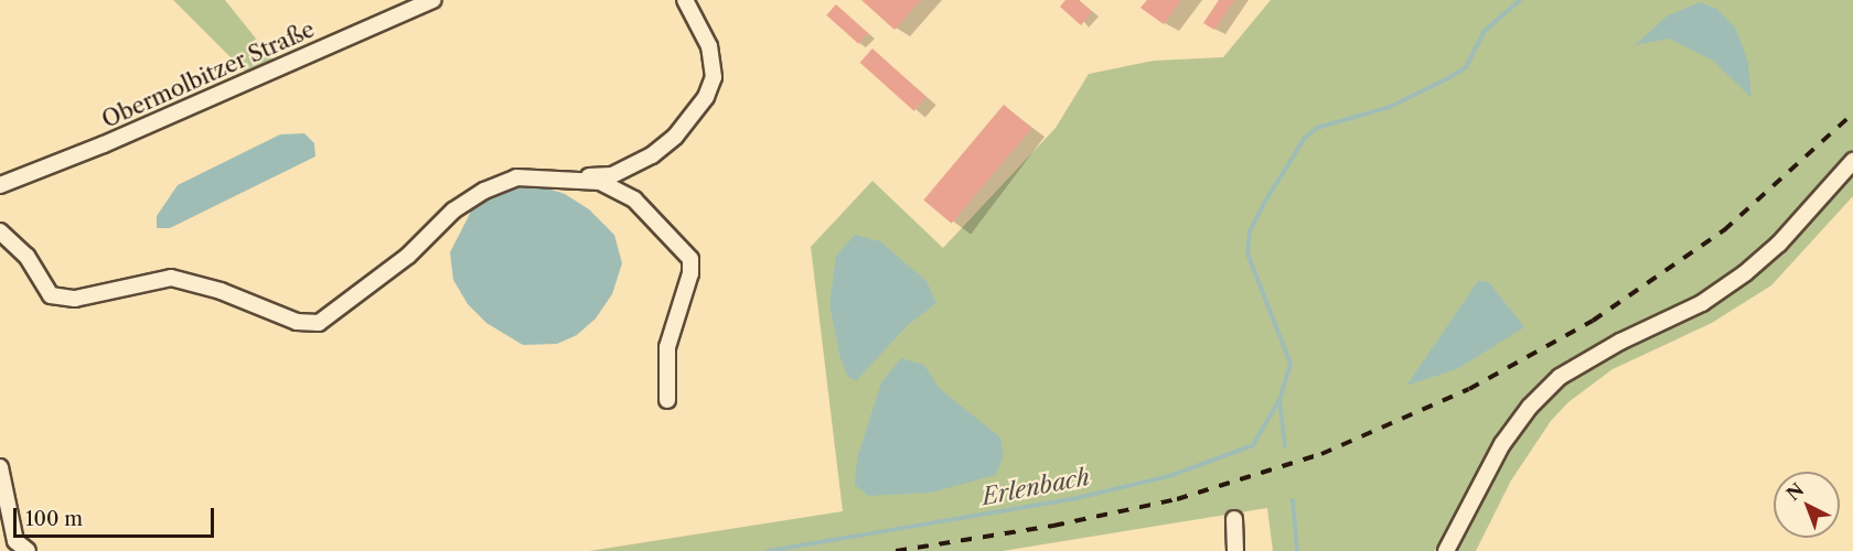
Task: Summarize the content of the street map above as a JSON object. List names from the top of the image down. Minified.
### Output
{"streets":{"street":["Obermolbitzer Straße"]},"water":["Erlenbach"],"scale_bar":"100 m","north":"top left"}
